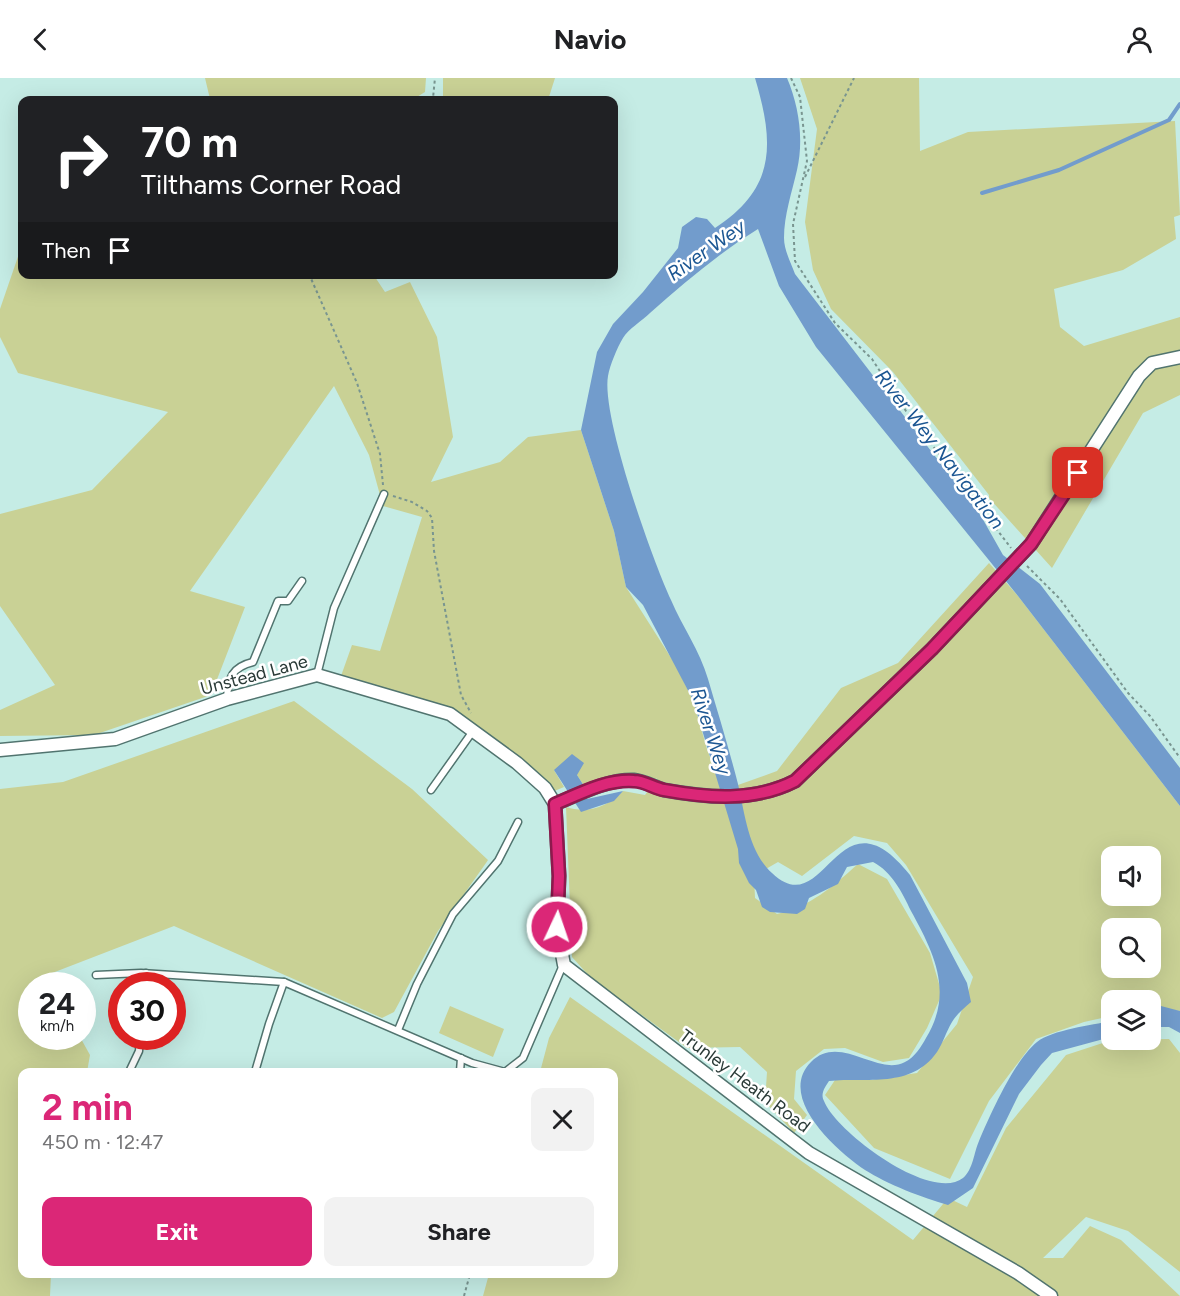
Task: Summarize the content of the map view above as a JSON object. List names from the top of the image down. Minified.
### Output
{"streets":{"street":["Unstead Lane","Trunley Heath Road"]},"water":["River Wey","River Wey Navigation"],"page":{"header":"Navio","turn":["70 m","Tilthams Corner Road"],"then":"Then","speed":"24 km/h","limit":"30","heading":["2 min","450 m · 12:47"],"buttons":["Exit","Share"]}}
